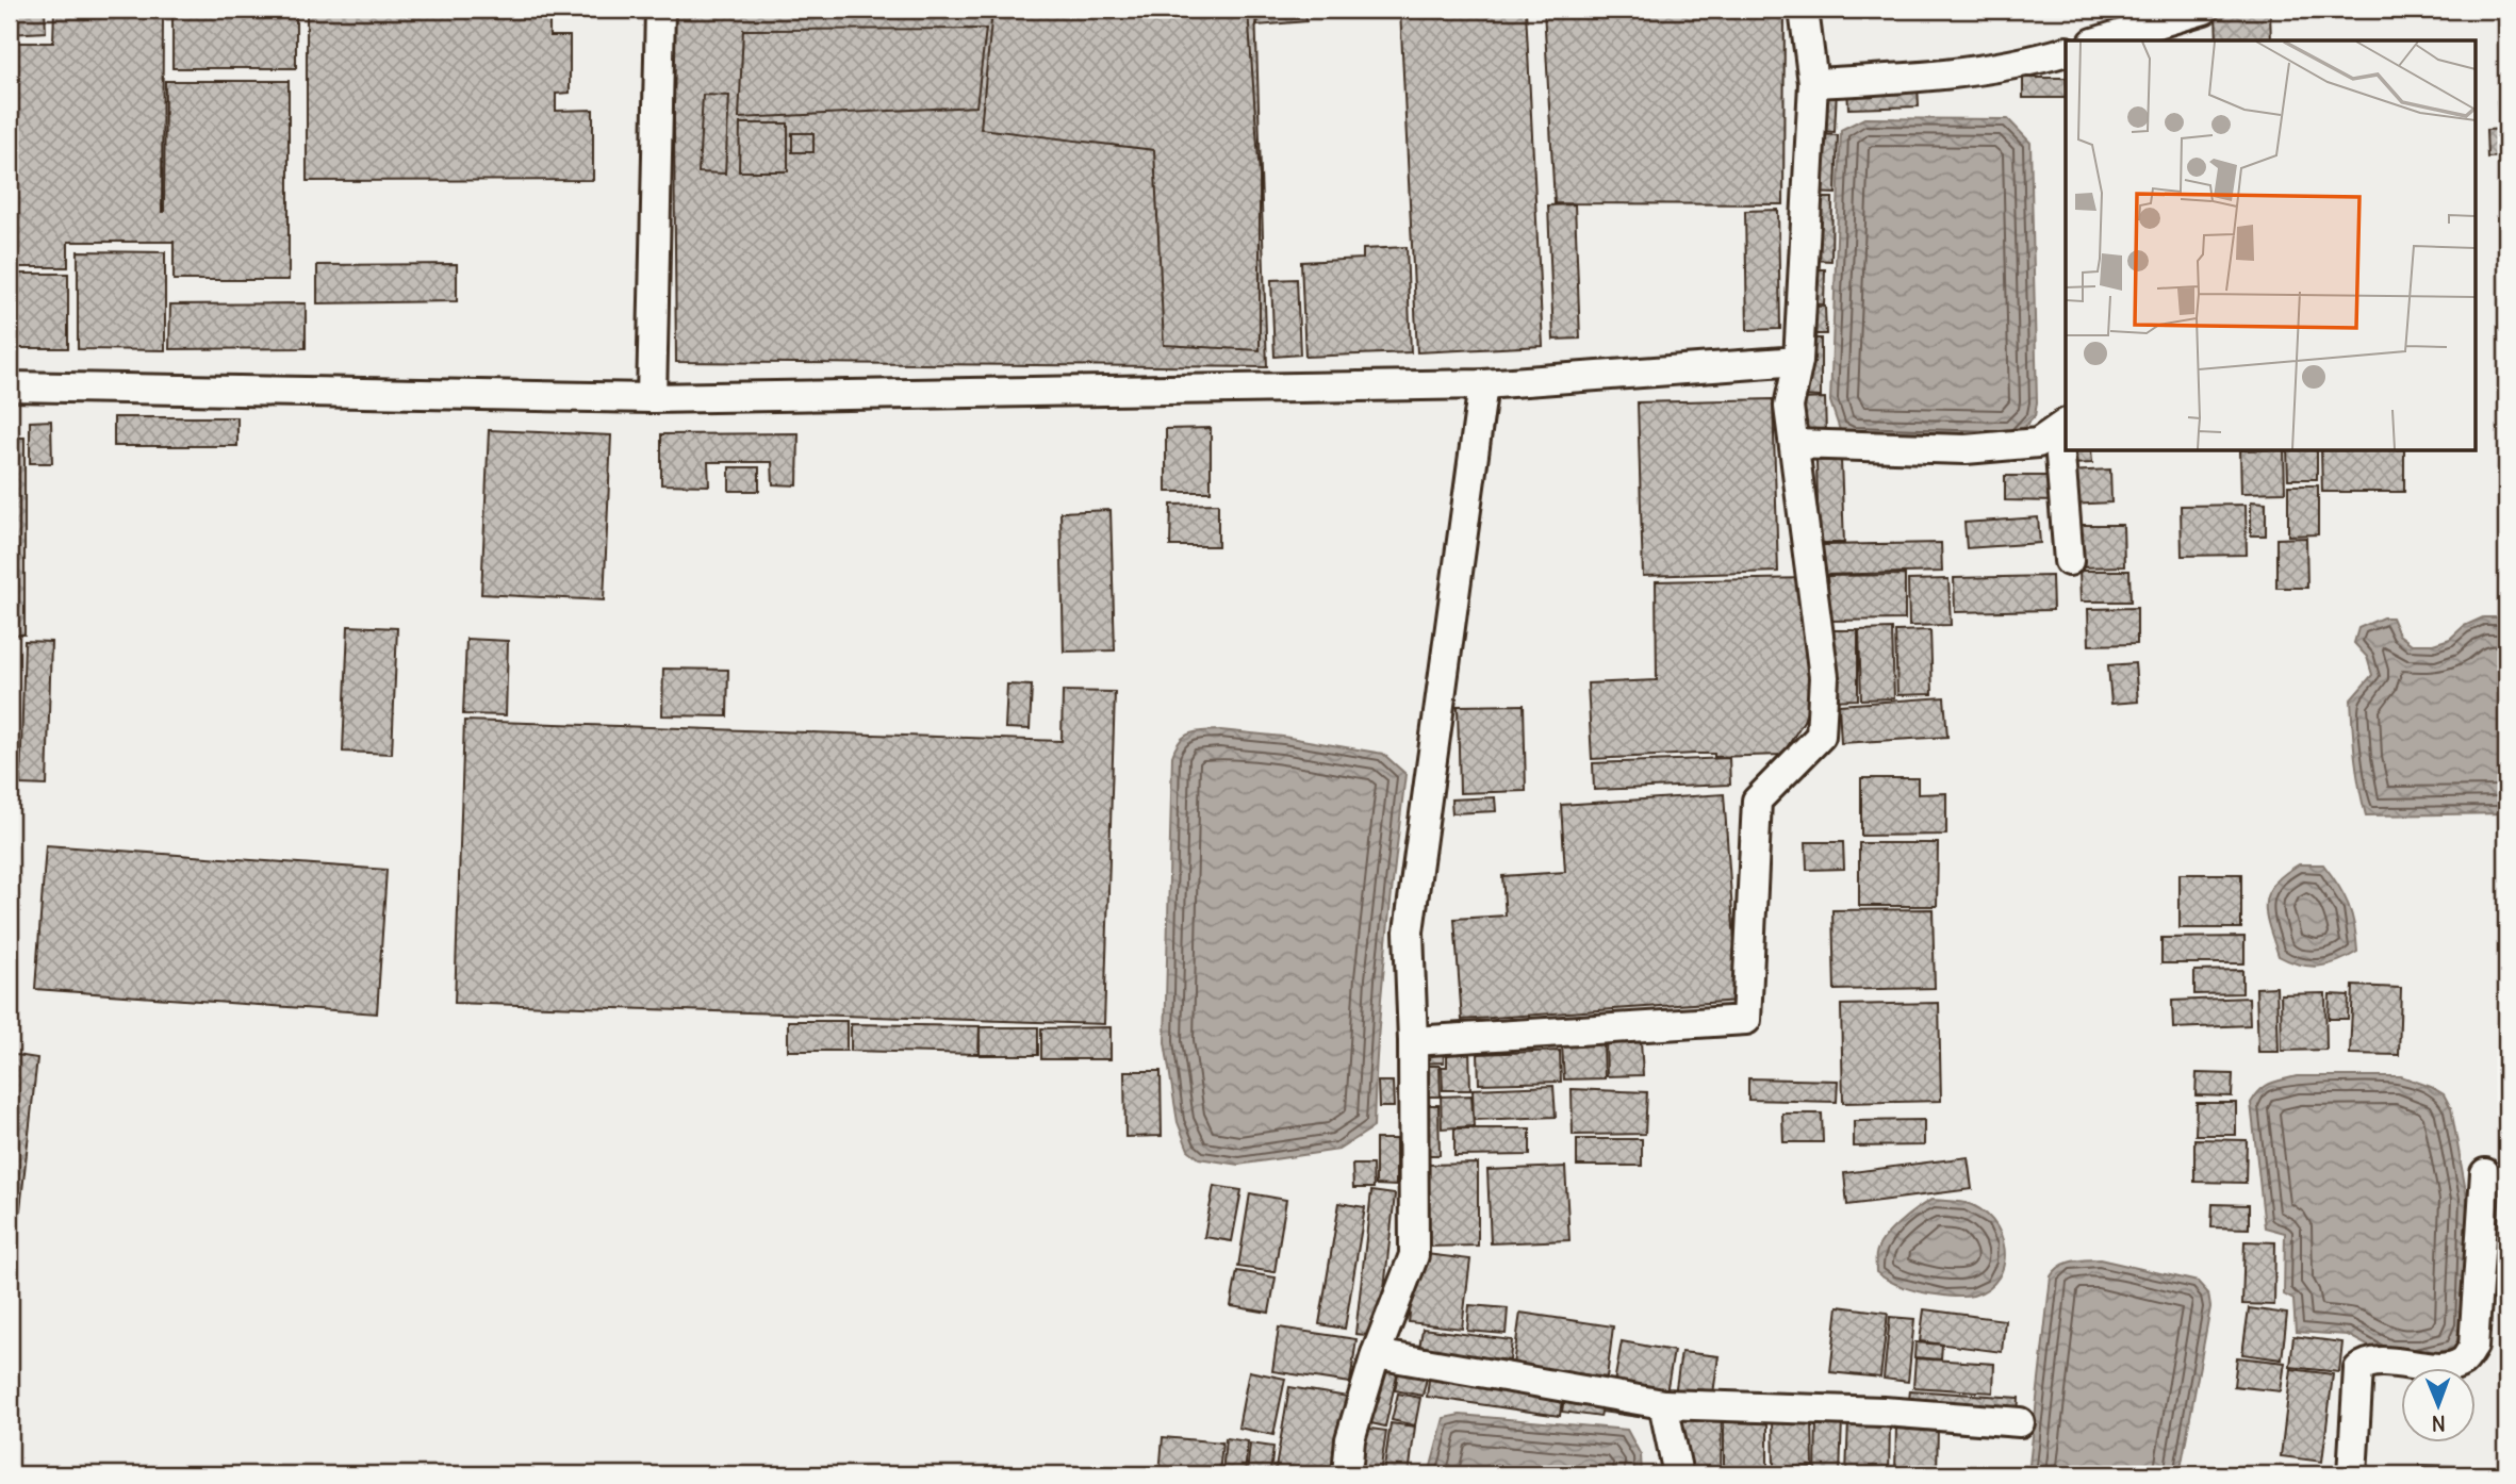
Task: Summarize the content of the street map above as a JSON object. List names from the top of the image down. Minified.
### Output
{"north":"bottom"}
